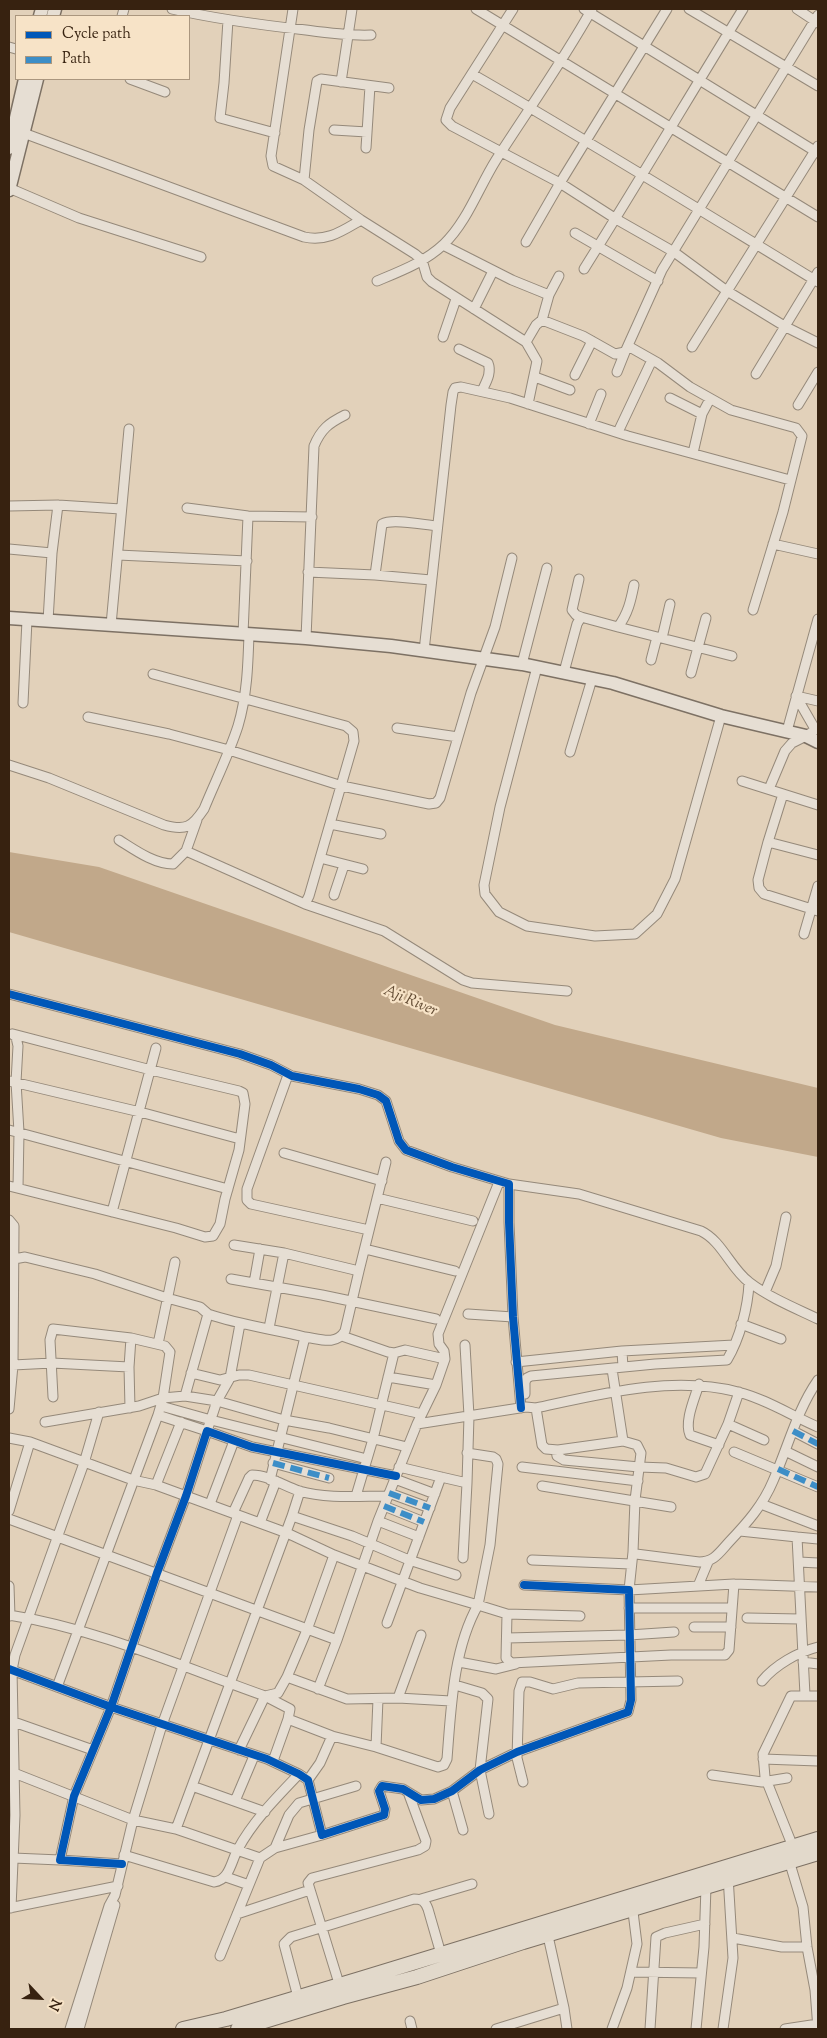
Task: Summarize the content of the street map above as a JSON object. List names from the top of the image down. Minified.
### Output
{"water":["Aji River"],"legend":["Cycle path","Path"],"north":"bottom right"}
